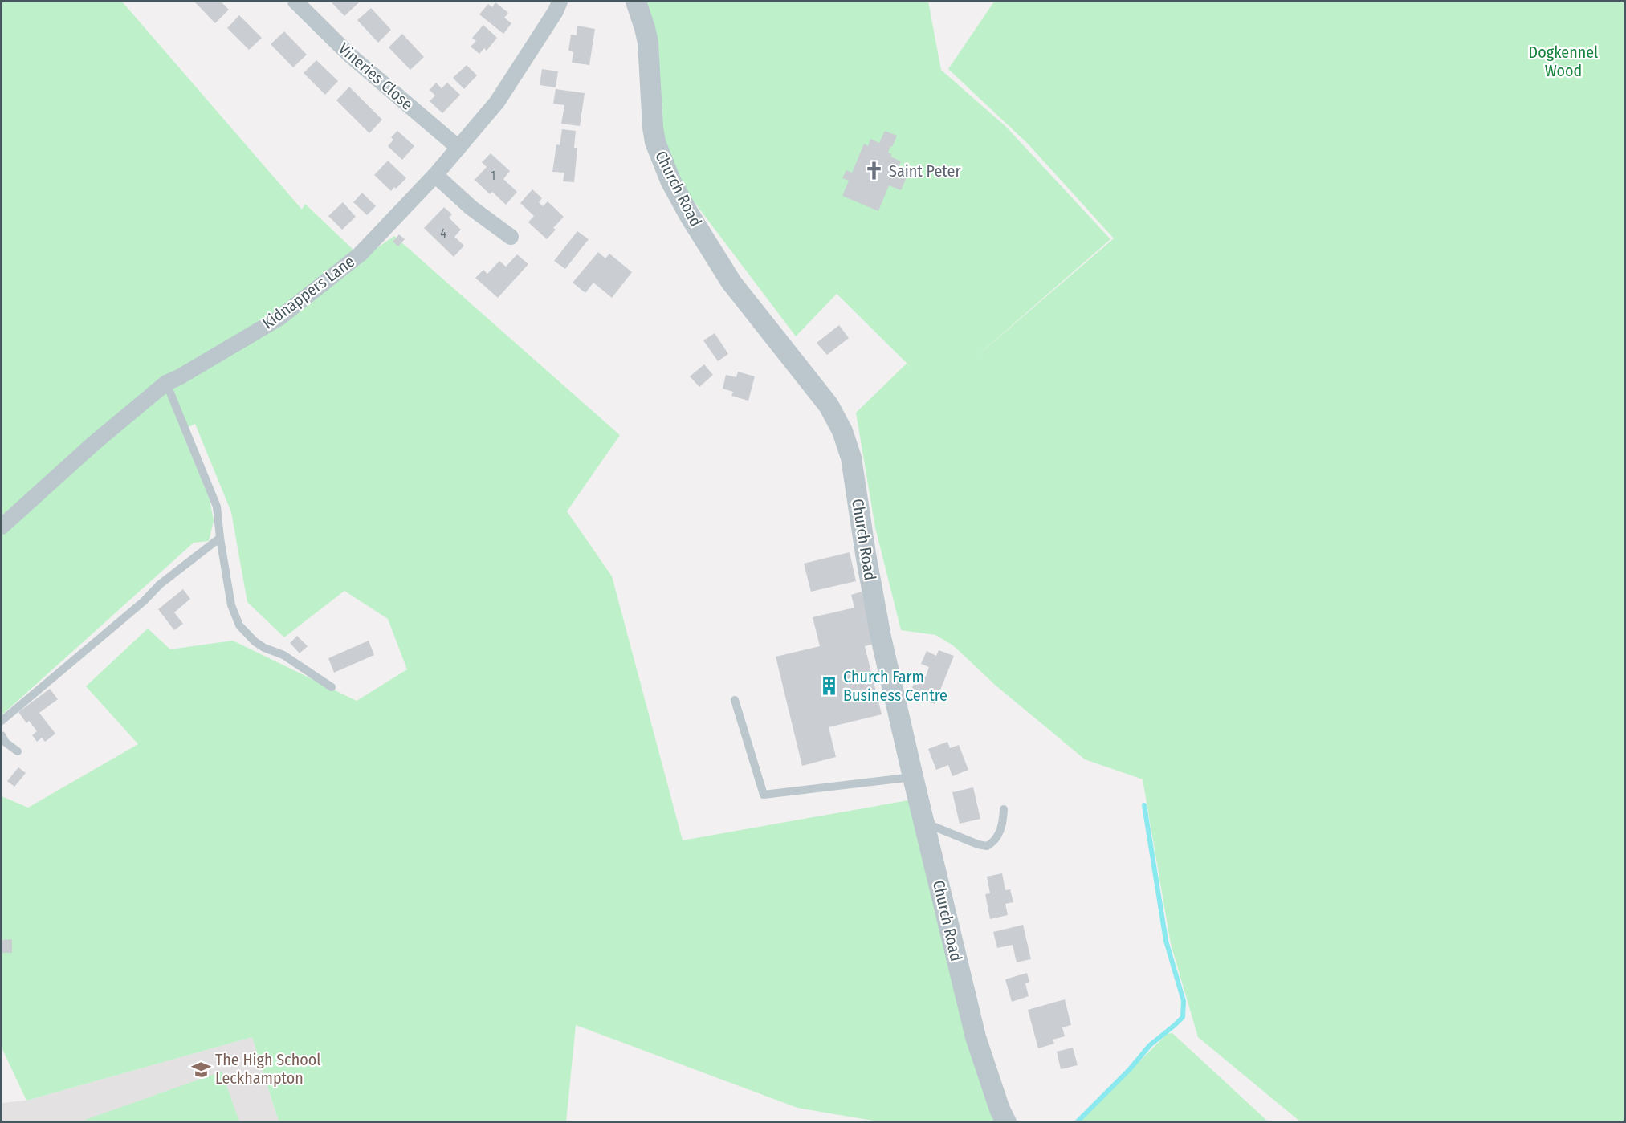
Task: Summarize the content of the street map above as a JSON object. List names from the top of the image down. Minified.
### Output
{"streets":{"street":["Vineries Close","Church Road","Kidnappers Lane"]},"crossings":[["Vineries Close","Kidnappers Lane"]],"parks":["Dogkennel Wood"],"places":{"church":["Saint Peter"],"building":["Church Farm Business Centre"],"school or university":["The High School Leckhampton"]},"house_numbers":["1","4"]}
